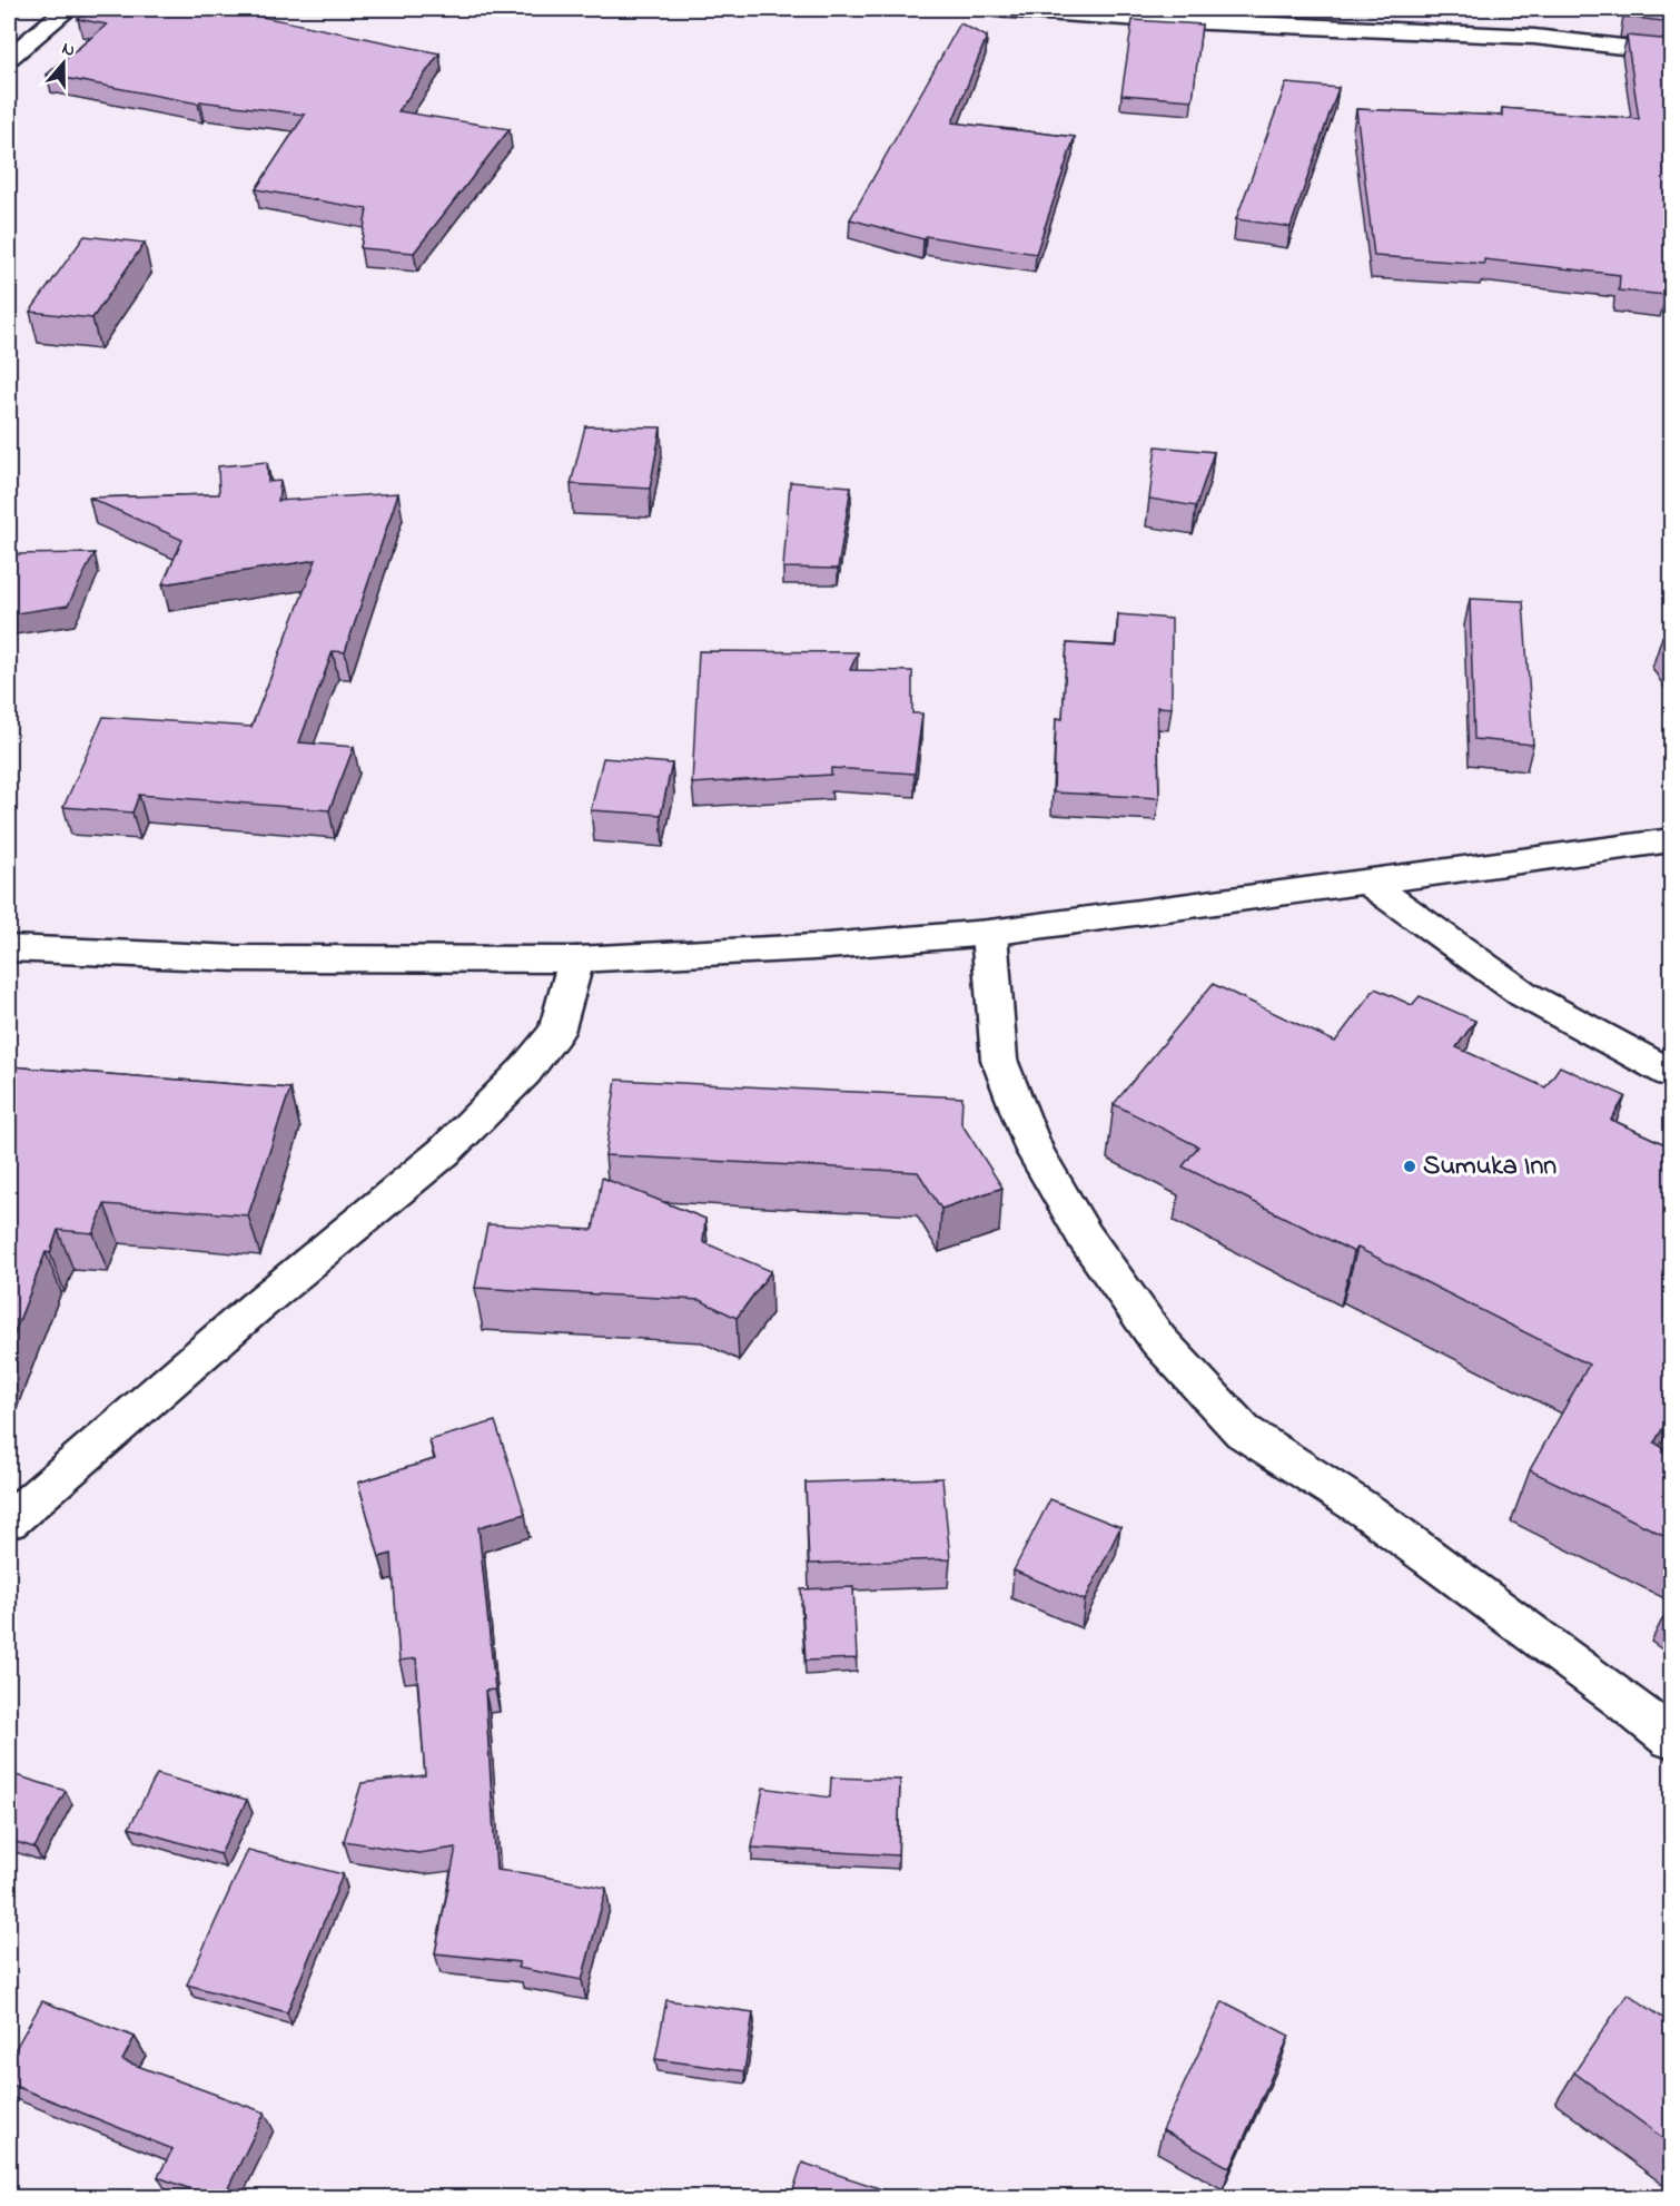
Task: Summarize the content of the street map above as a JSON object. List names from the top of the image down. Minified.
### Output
{"places":["Sumuka Inn"],"north":"top"}
